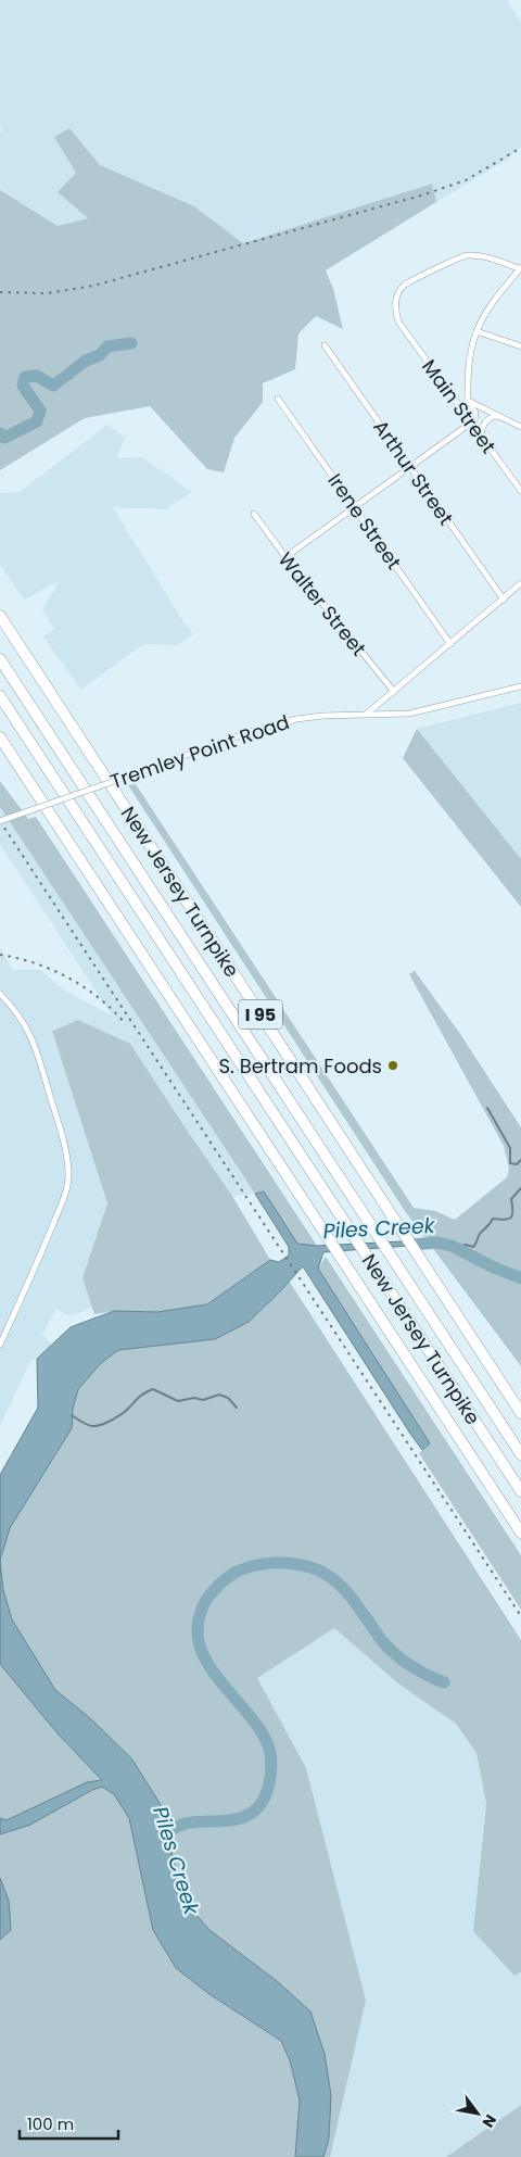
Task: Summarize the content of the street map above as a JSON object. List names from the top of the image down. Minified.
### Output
{"streets":{"highway":["New Jersey Turnpike","I 95"],"street":["Main Street","Arthur Street","Irene Street","Walter Street","Tremley Point Road"]},"water":["Piles Creek"],"places":["S. Bertram Foods"],"scale_bar":"100 m","north":"bottom right"}
